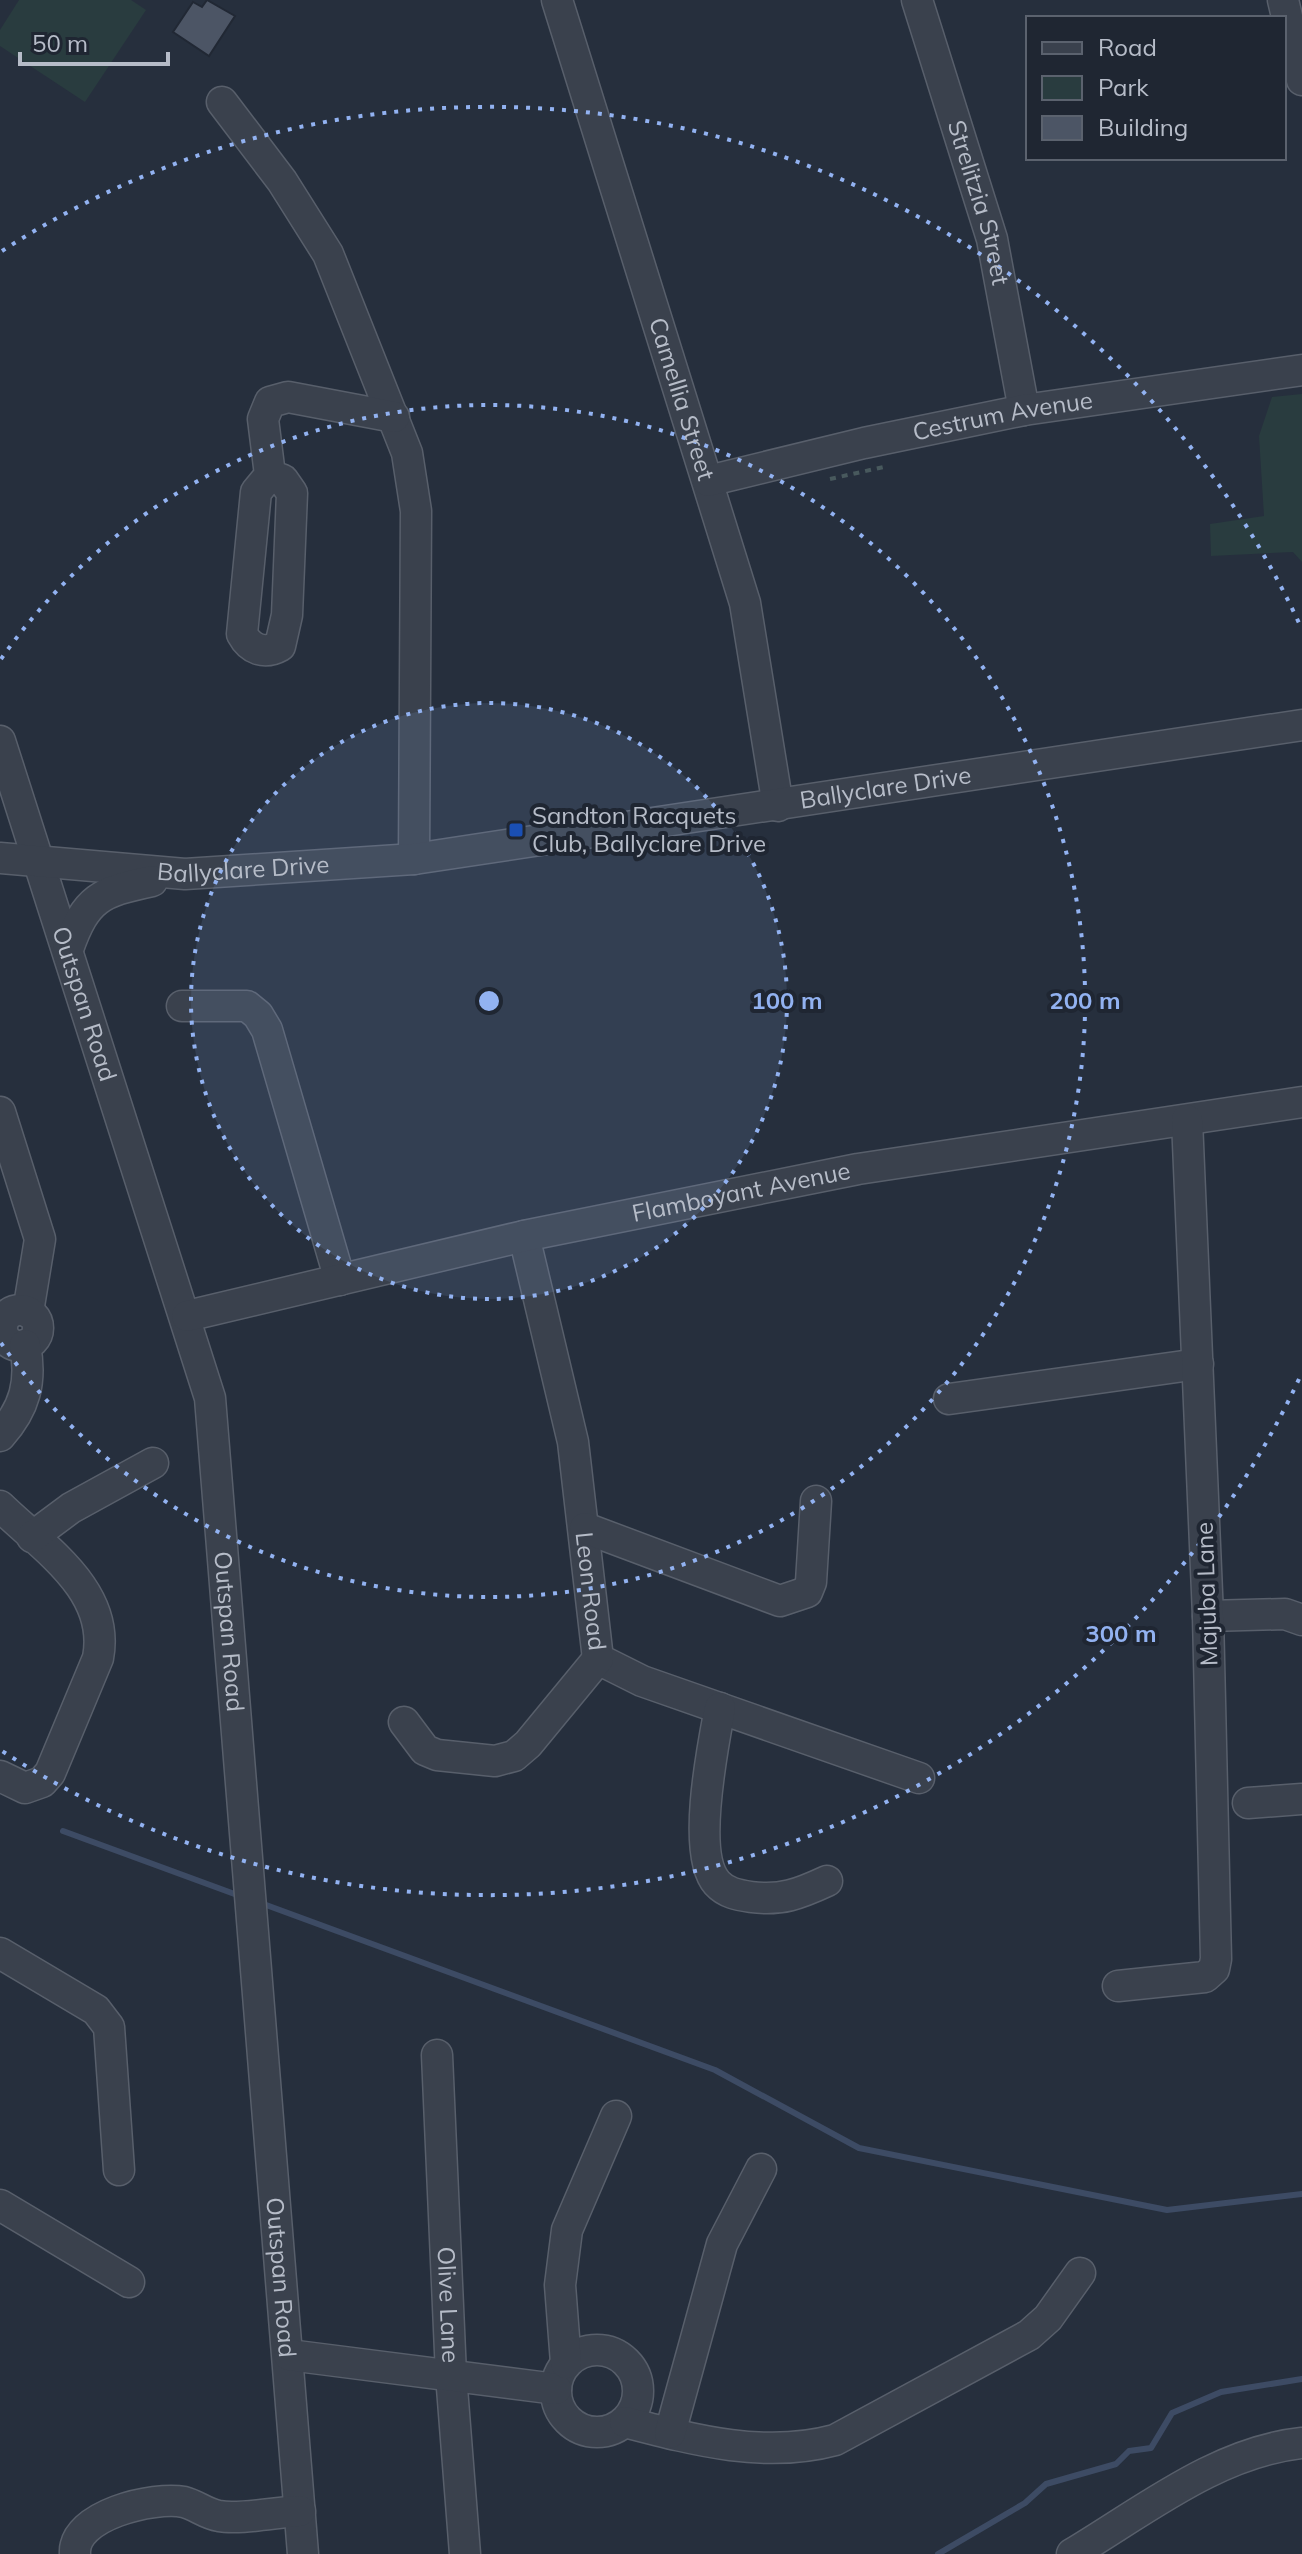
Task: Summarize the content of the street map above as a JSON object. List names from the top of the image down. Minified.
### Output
{"streets":{"street":["Strelitzia Street","Camellia Street","Cestrum Avenue","Ballyclare Drive","Outspan Road","Flamboyant Avenue","Leon Road","Majuba Lane","Olive Lane"]},"crossings":[["Strelitzia Street","Cestrum Avenue"],["Camellia Street","Cestrum Avenue"],["Camellia Street","Ballyclare Drive"],["Ballyclare Drive","Outspan Road"],["Outspan Road","Flamboyant Avenue"],["Flamboyant Avenue","Leon Road"],["Flamboyant Avenue","Majuba Lane"]],"places":{"transit":["Sandton Racquets Club, Ballyclare Drive"]},"legend":["Road","Park","Building"],"scale_bar":"50 m","rings":["100 m","200 m","300 m"]}
